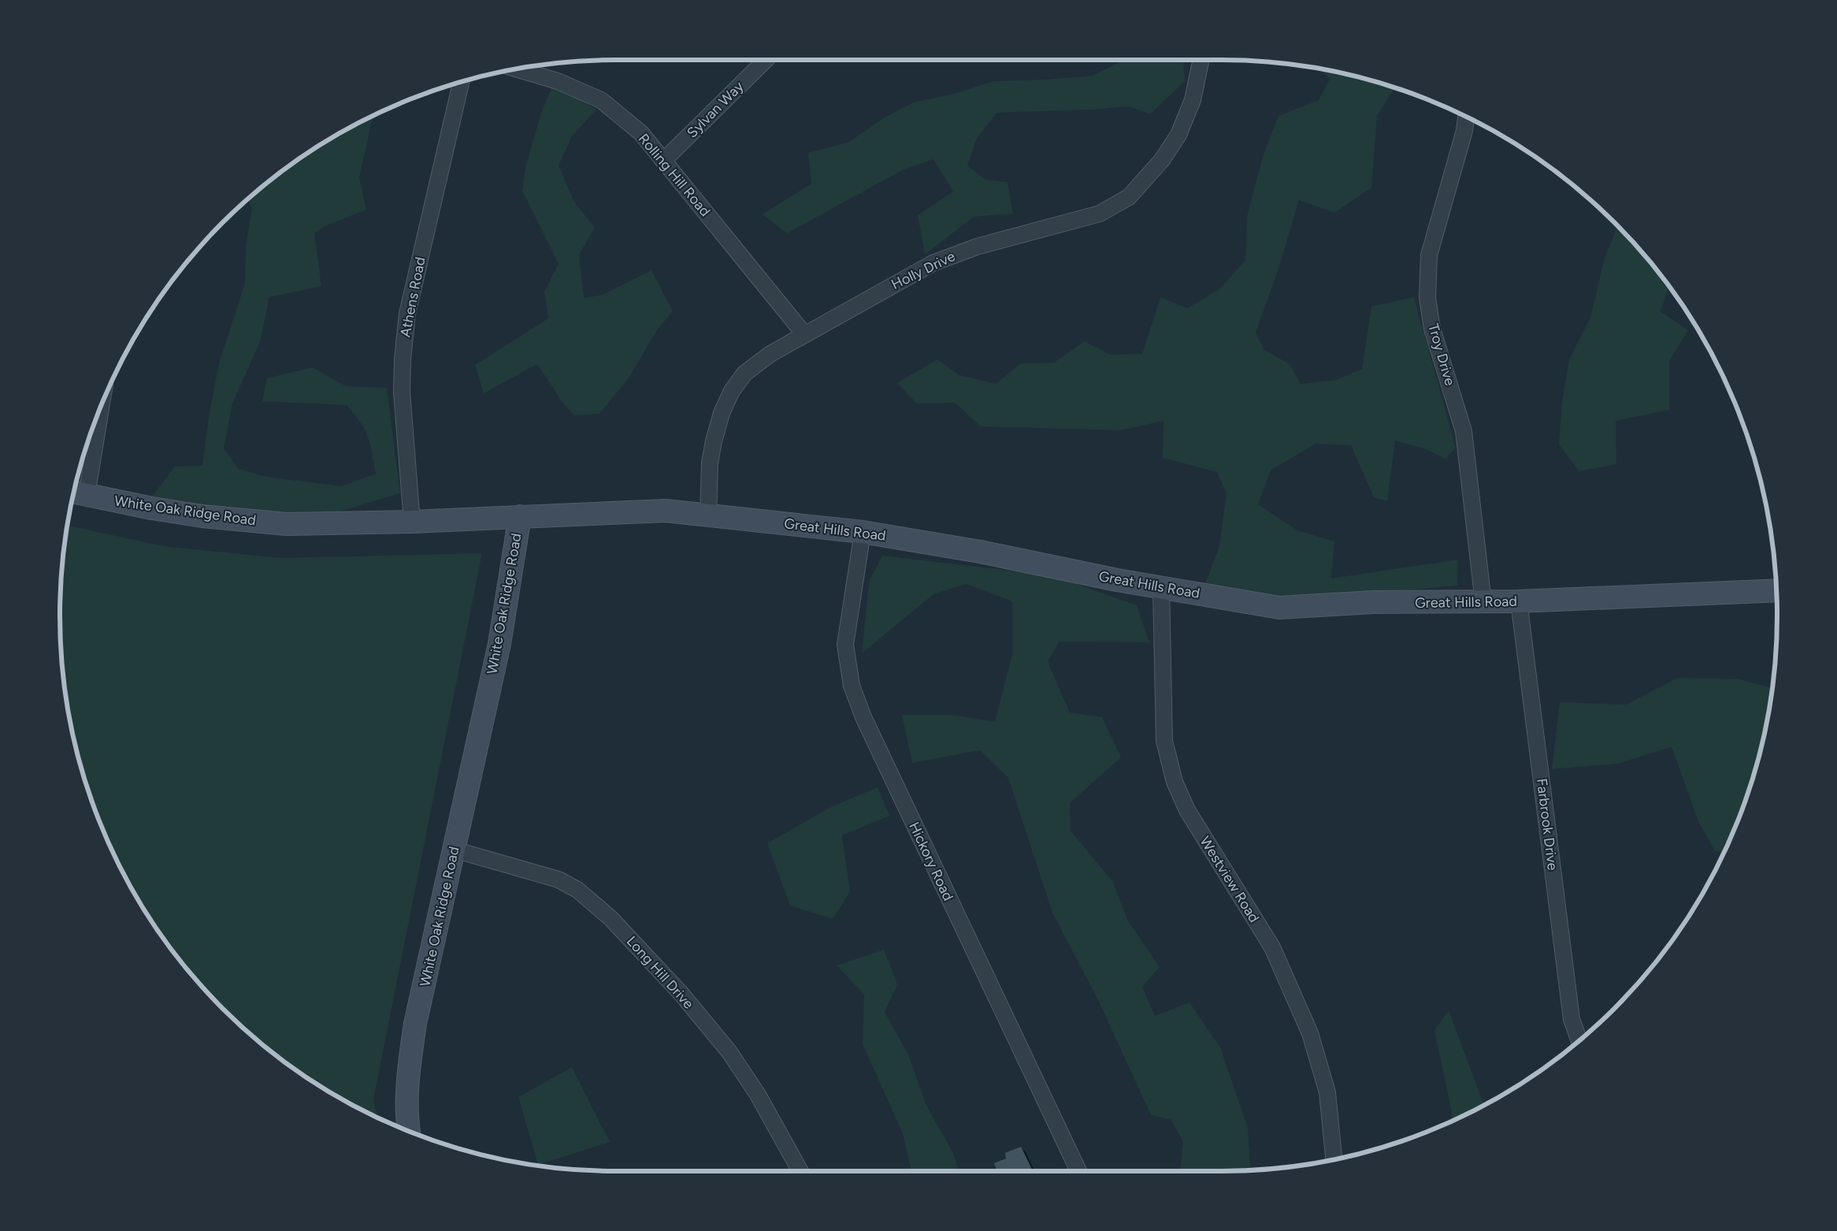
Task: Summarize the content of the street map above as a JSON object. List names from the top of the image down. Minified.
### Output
{"streets":{"street":["Sylvan Way","Rolling Hill Road","Holly Drive","Athens Road","Troy Drive","White Oak Ridge Road","Great Hills Road","Farbrook Drive","Hickory Road","Westview Road","Long Hill Drive"]},"crossings":[["Sylvan Way","Rolling Hill Road"],["Rolling Hill Road","Holly Drive"],["Holly Drive","Great Hills Road"],["Athens Road","White Oak Ridge Road"],["Troy Drive","Great Hills Road"],["White Oak Ridge Road","Great Hills Road"],["White Oak Ridge Road","Long Hill Drive"],["Great Hills Road","Farbrook Drive"],["Great Hills Road","Hickory Road"],["Great Hills Road","Westview Road"]]}
